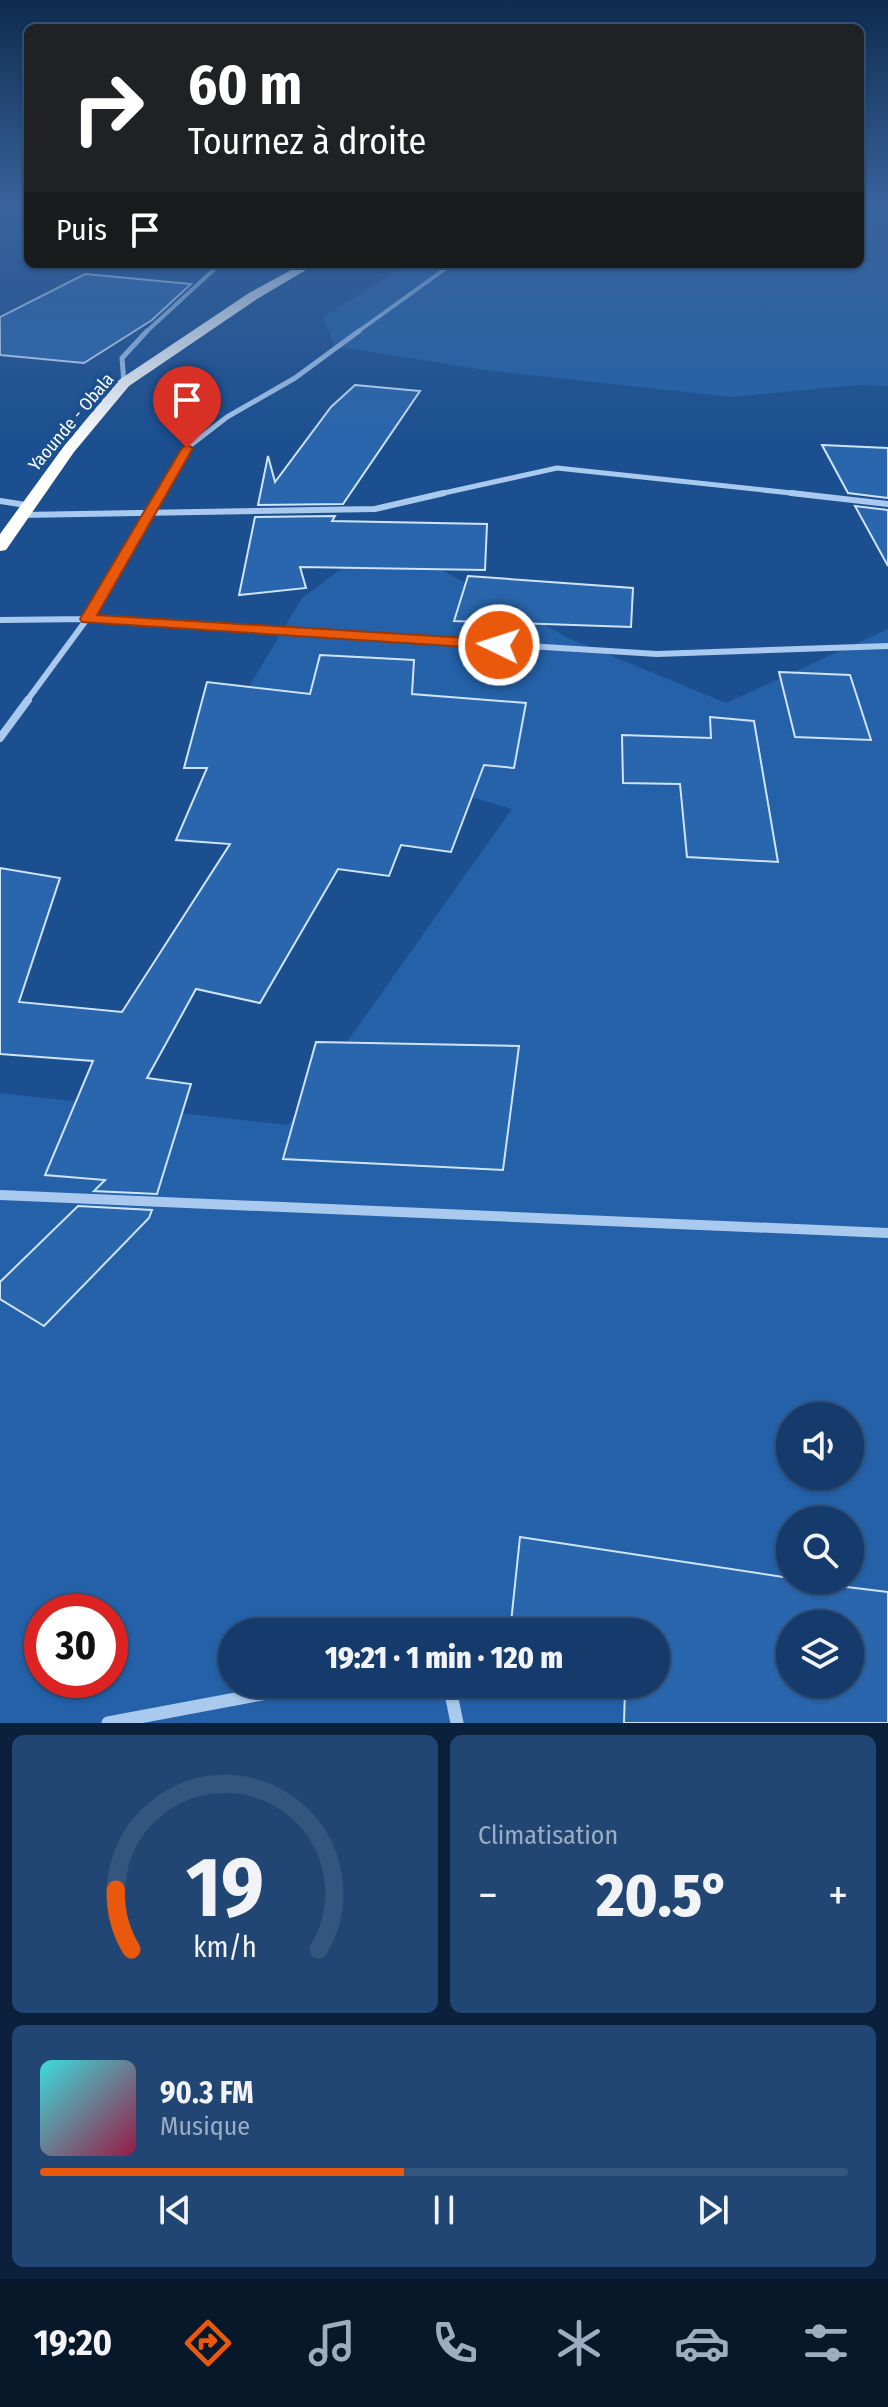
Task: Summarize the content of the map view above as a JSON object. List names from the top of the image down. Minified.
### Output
{"streets":{"highway":["Yaounde - Obala"]},"page":{"turn":["60 m","Tournez à droite"],"then":"Puis","limit":"30","trip":"19:21 · 1 min · 120 m","tile":"Climatisation","heat":["−","20.5°","+"],"song":["90.3 FM","Musique"],"tabs":"19:20","gauge":["19","km/h"]}}
